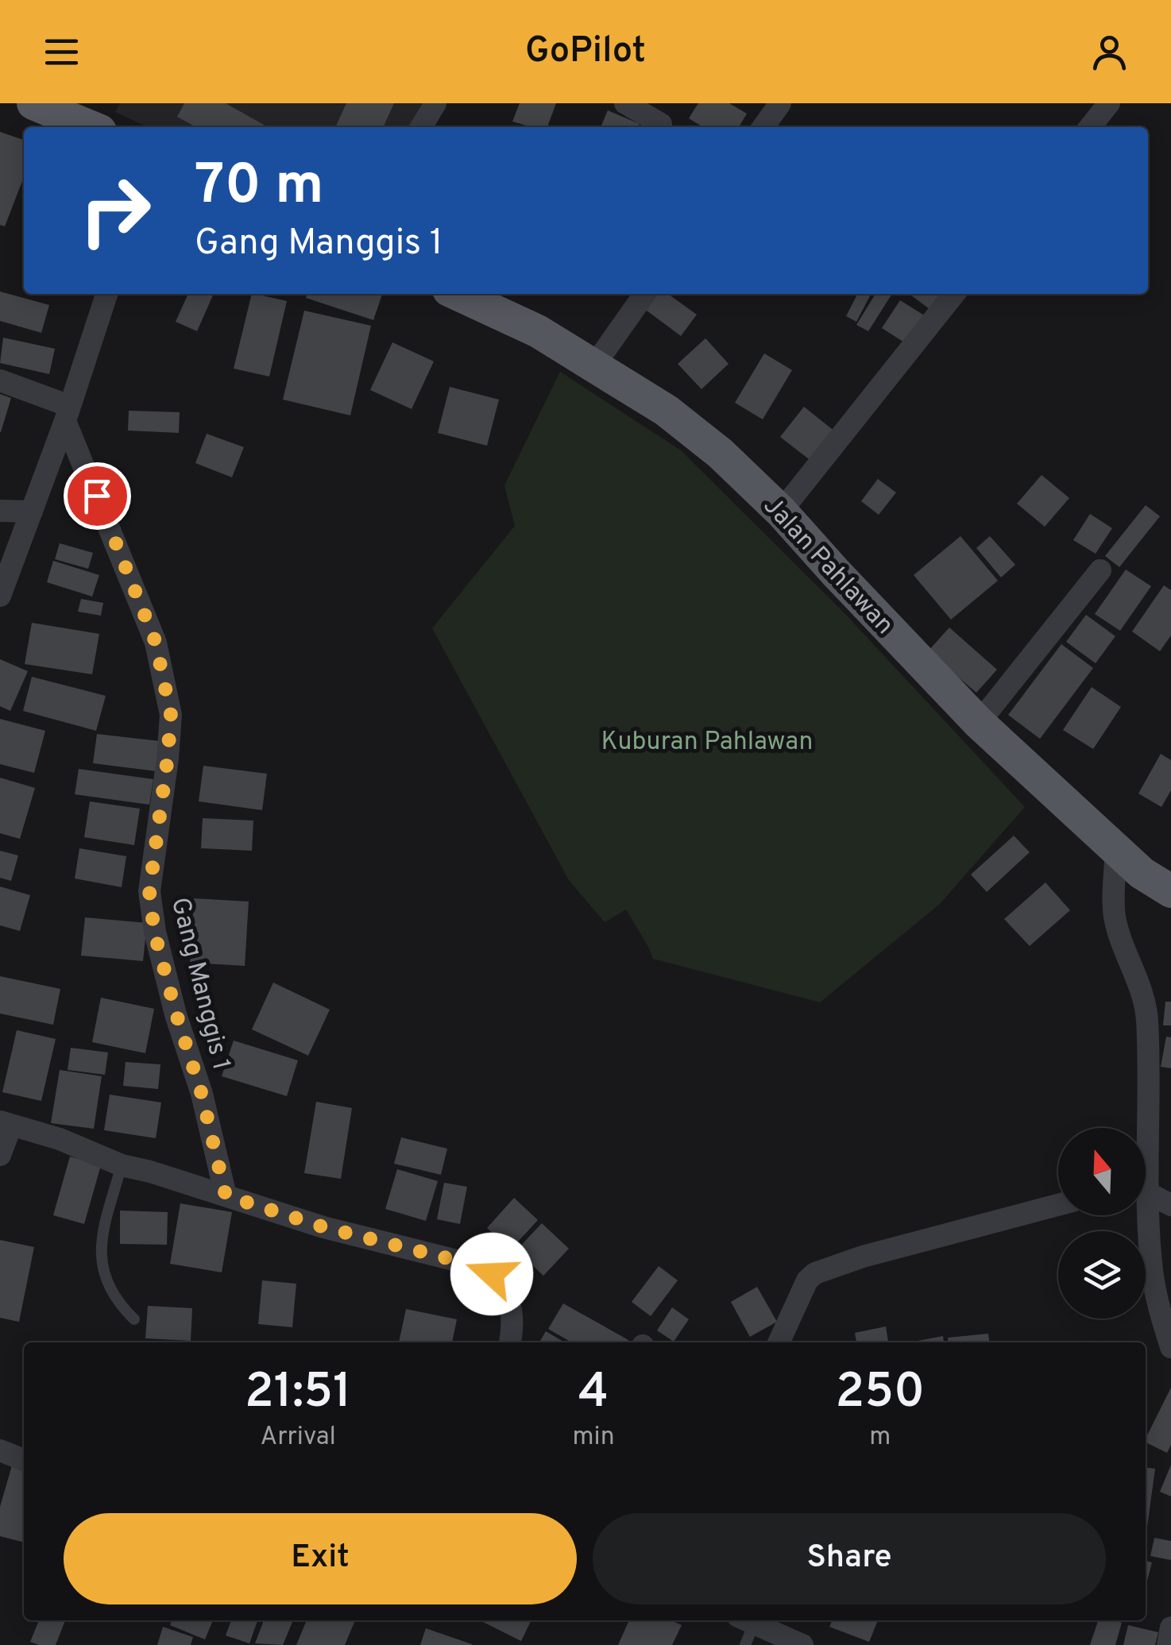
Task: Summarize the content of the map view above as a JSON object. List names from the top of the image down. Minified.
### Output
{"streets":{"main road":["Jalan Pahlawan"],"street":["Gang Manggis 1"]},"parks":["Kuburan Pahlawan"],"north":"top","page":{"header":"GoPilot","turn":["70 m","Gang Manggis 1"],"eta":["21:51","Arrival","4","min","250","m"],"buttons":["Exit","Share"]}}
